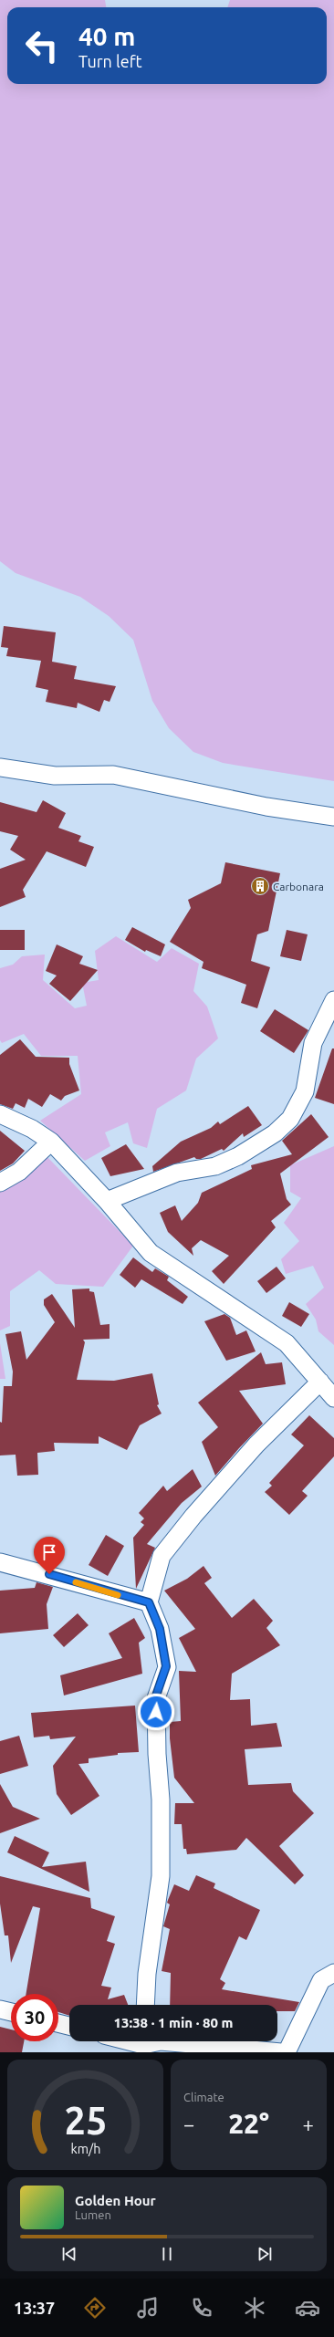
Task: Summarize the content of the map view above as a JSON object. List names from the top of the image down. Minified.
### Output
{"places":{"building":["Carbonara"]},"page":{"turn":["40 m","Turn left"],"limit":"30","trip":"13:38 · 1 min · 80 m","tile":"Climate","heat":["−","22°","+"],"song":["Golden Hour","Lumen"],"tabs":"13:37","gauge":["25","km/h"]}}
